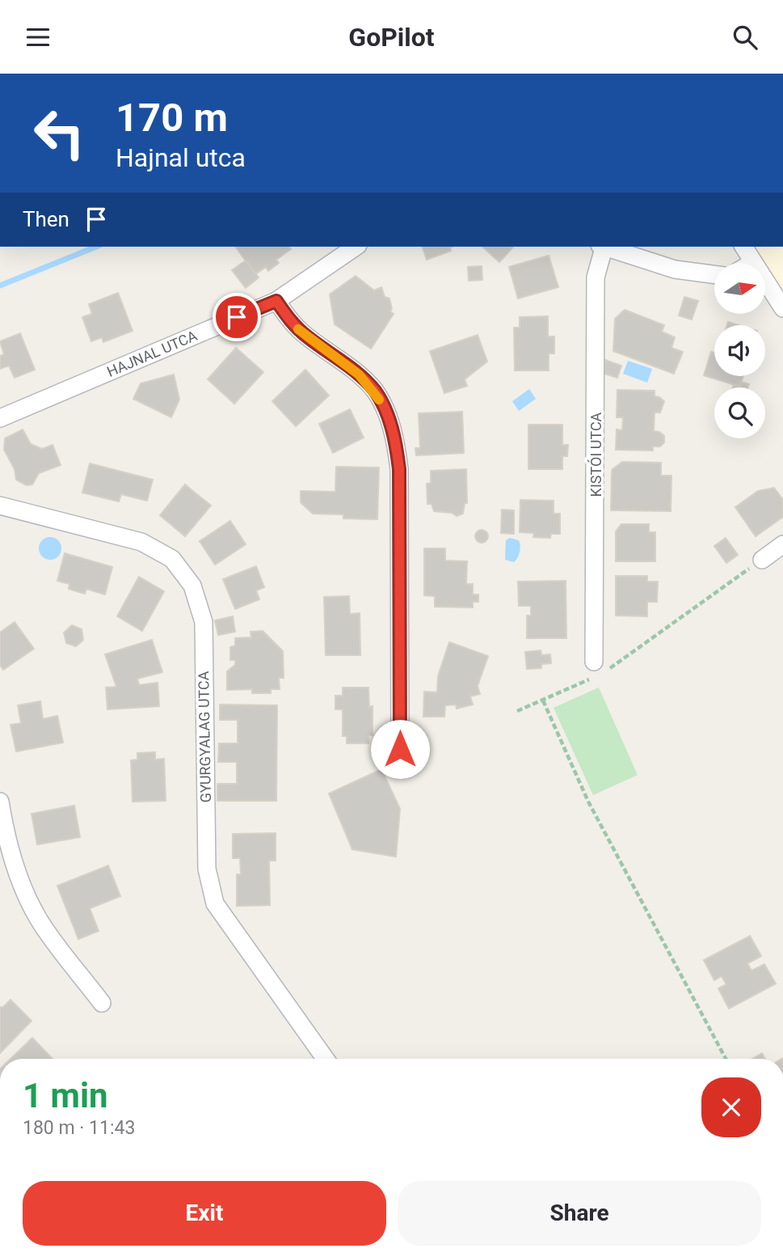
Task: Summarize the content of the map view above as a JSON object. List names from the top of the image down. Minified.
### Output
{"streets":{"street":["HAJNAL UTCA","KISTÓI UTCA","GYURGYALAG UTCA"]},"north":"right","page":{"header":"GoPilot","turn":["170 m","Hajnal utca"],"then":"Then","heading":["1 min","180 m · 11:43"],"buttons":["Exit","Share"]}}
